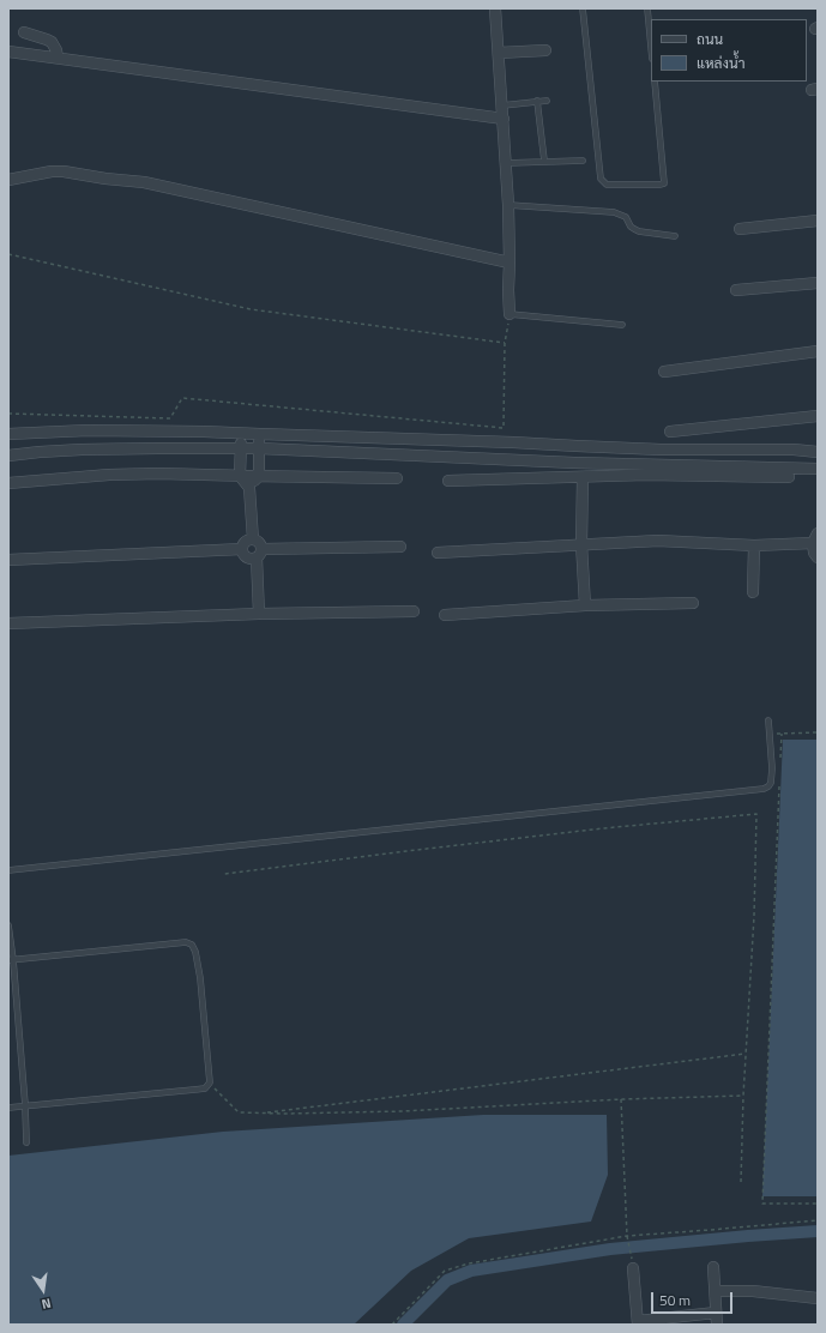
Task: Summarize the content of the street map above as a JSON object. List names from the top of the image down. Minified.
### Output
{"legend":["ถนน","แหล่งน้ำ"],"scale_bar":"50 m","north":"bottom"}
